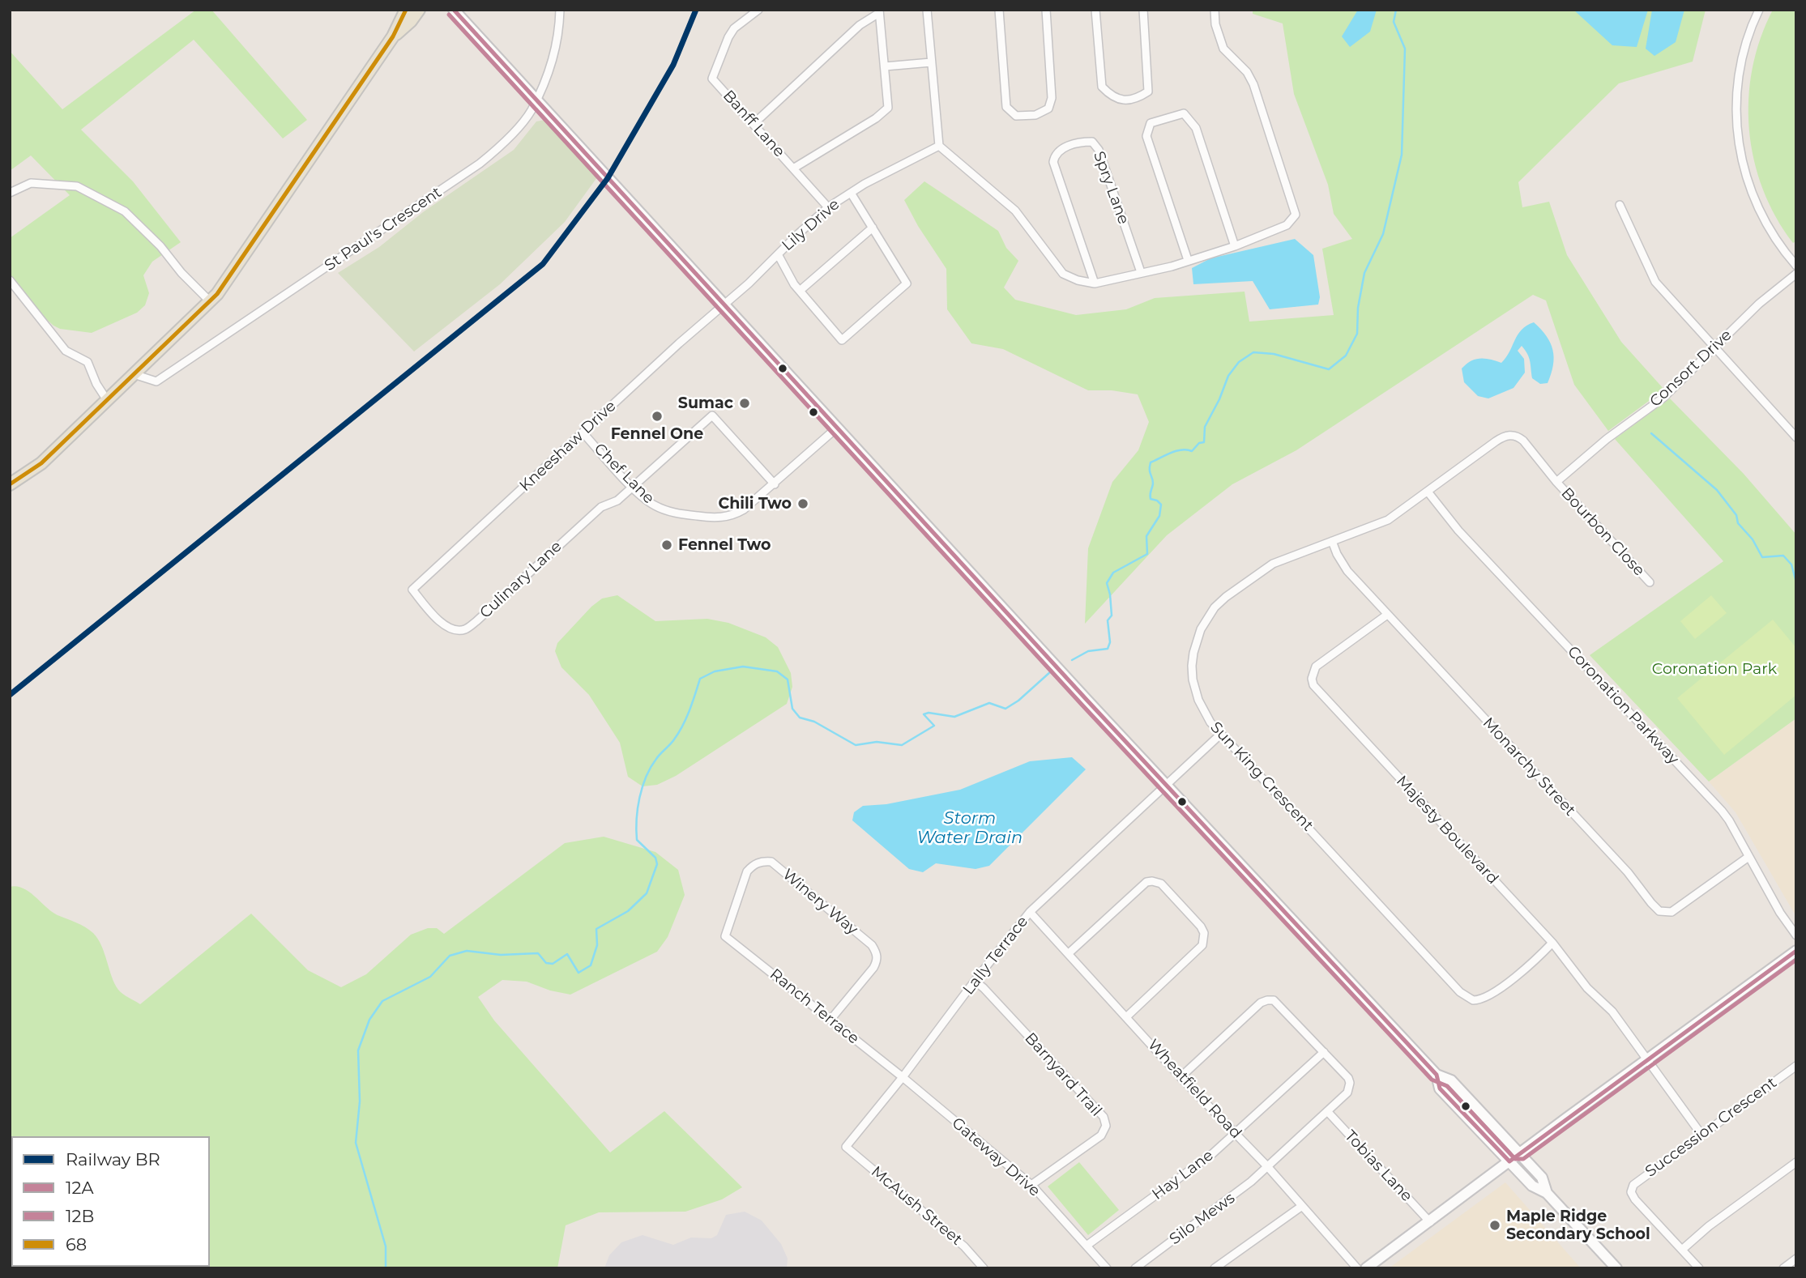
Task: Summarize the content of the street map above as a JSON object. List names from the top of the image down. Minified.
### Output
{"streets":{"street":["Banff Lane","Spry Lane","Lily Drive","St Paul's Crescent","Consort Drive","Kneeshaw Drive","Chef Lane","Bourbon Close","Culinary Lane","Coronation Parkway","Monarchy Street","Sun King Crescent","Majesty Boulevard","Winery Way","Lally Terrace","Ranch Terrace","Barnyard Trail","Wheatfield Road","Succession Crescent","Gateway Drive","Tobias Lane","Hay Lane","McAush Street","Silo Mews"]},"crossings":[["Banff Lane","Lily Drive"],["Lily Drive","Kneeshaw Drive"],["Consort Drive","Bourbon Close"],["Consort Drive","Sun King Crescent"],["Kneeshaw Drive","Chef Lane"],["Kneeshaw Drive","Culinary Lane"],["Chef Lane","Culinary Lane"],["Bourbon Close","Sun King Crescent"],["Coronation Parkway","Monarchy Street"],["Coronation Parkway","Sun King Crescent"],["Monarchy Street","Sun King Crescent"],["Monarchy Street","Majesty Boulevard"],["Sun King Crescent","Majesty Boulevard"],["Sun King Crescent","Lally Terrace"],["Majesty Boulevard","Succession Crescent"],["Winery Way","Ranch Terrace"],["Lally Terrace","Ranch Terrace"],["Lally Terrace","Barnyard Trail"],["Lally Terrace","Wheatfield Road"],["Lally Terrace","Gateway Drive"],["Lally Terrace","McAush Street"],["Ranch Terrace","Gateway Drive"],["Barnyard Trail","Gateway Drive"],["Wheatfield Road","Hay Lane"],["Wheatfield Road","Silo Mews"],["Gateway Drive","Hay Lane"],["Tobias Lane","Silo Mews"],["Hay Lane","Silo Mews"]],"water":["Storm Water Drain"],"parks":["Coronation Park"],"places":["Sumac","Fennel One","Chili Two","Fennel Two","Maple Ridge Secondary School"],"lines":["rail line BR","transit line 12A","transit line 68","transit line 12B"],"legend":["Railway BR","12A","12B","68"]}
